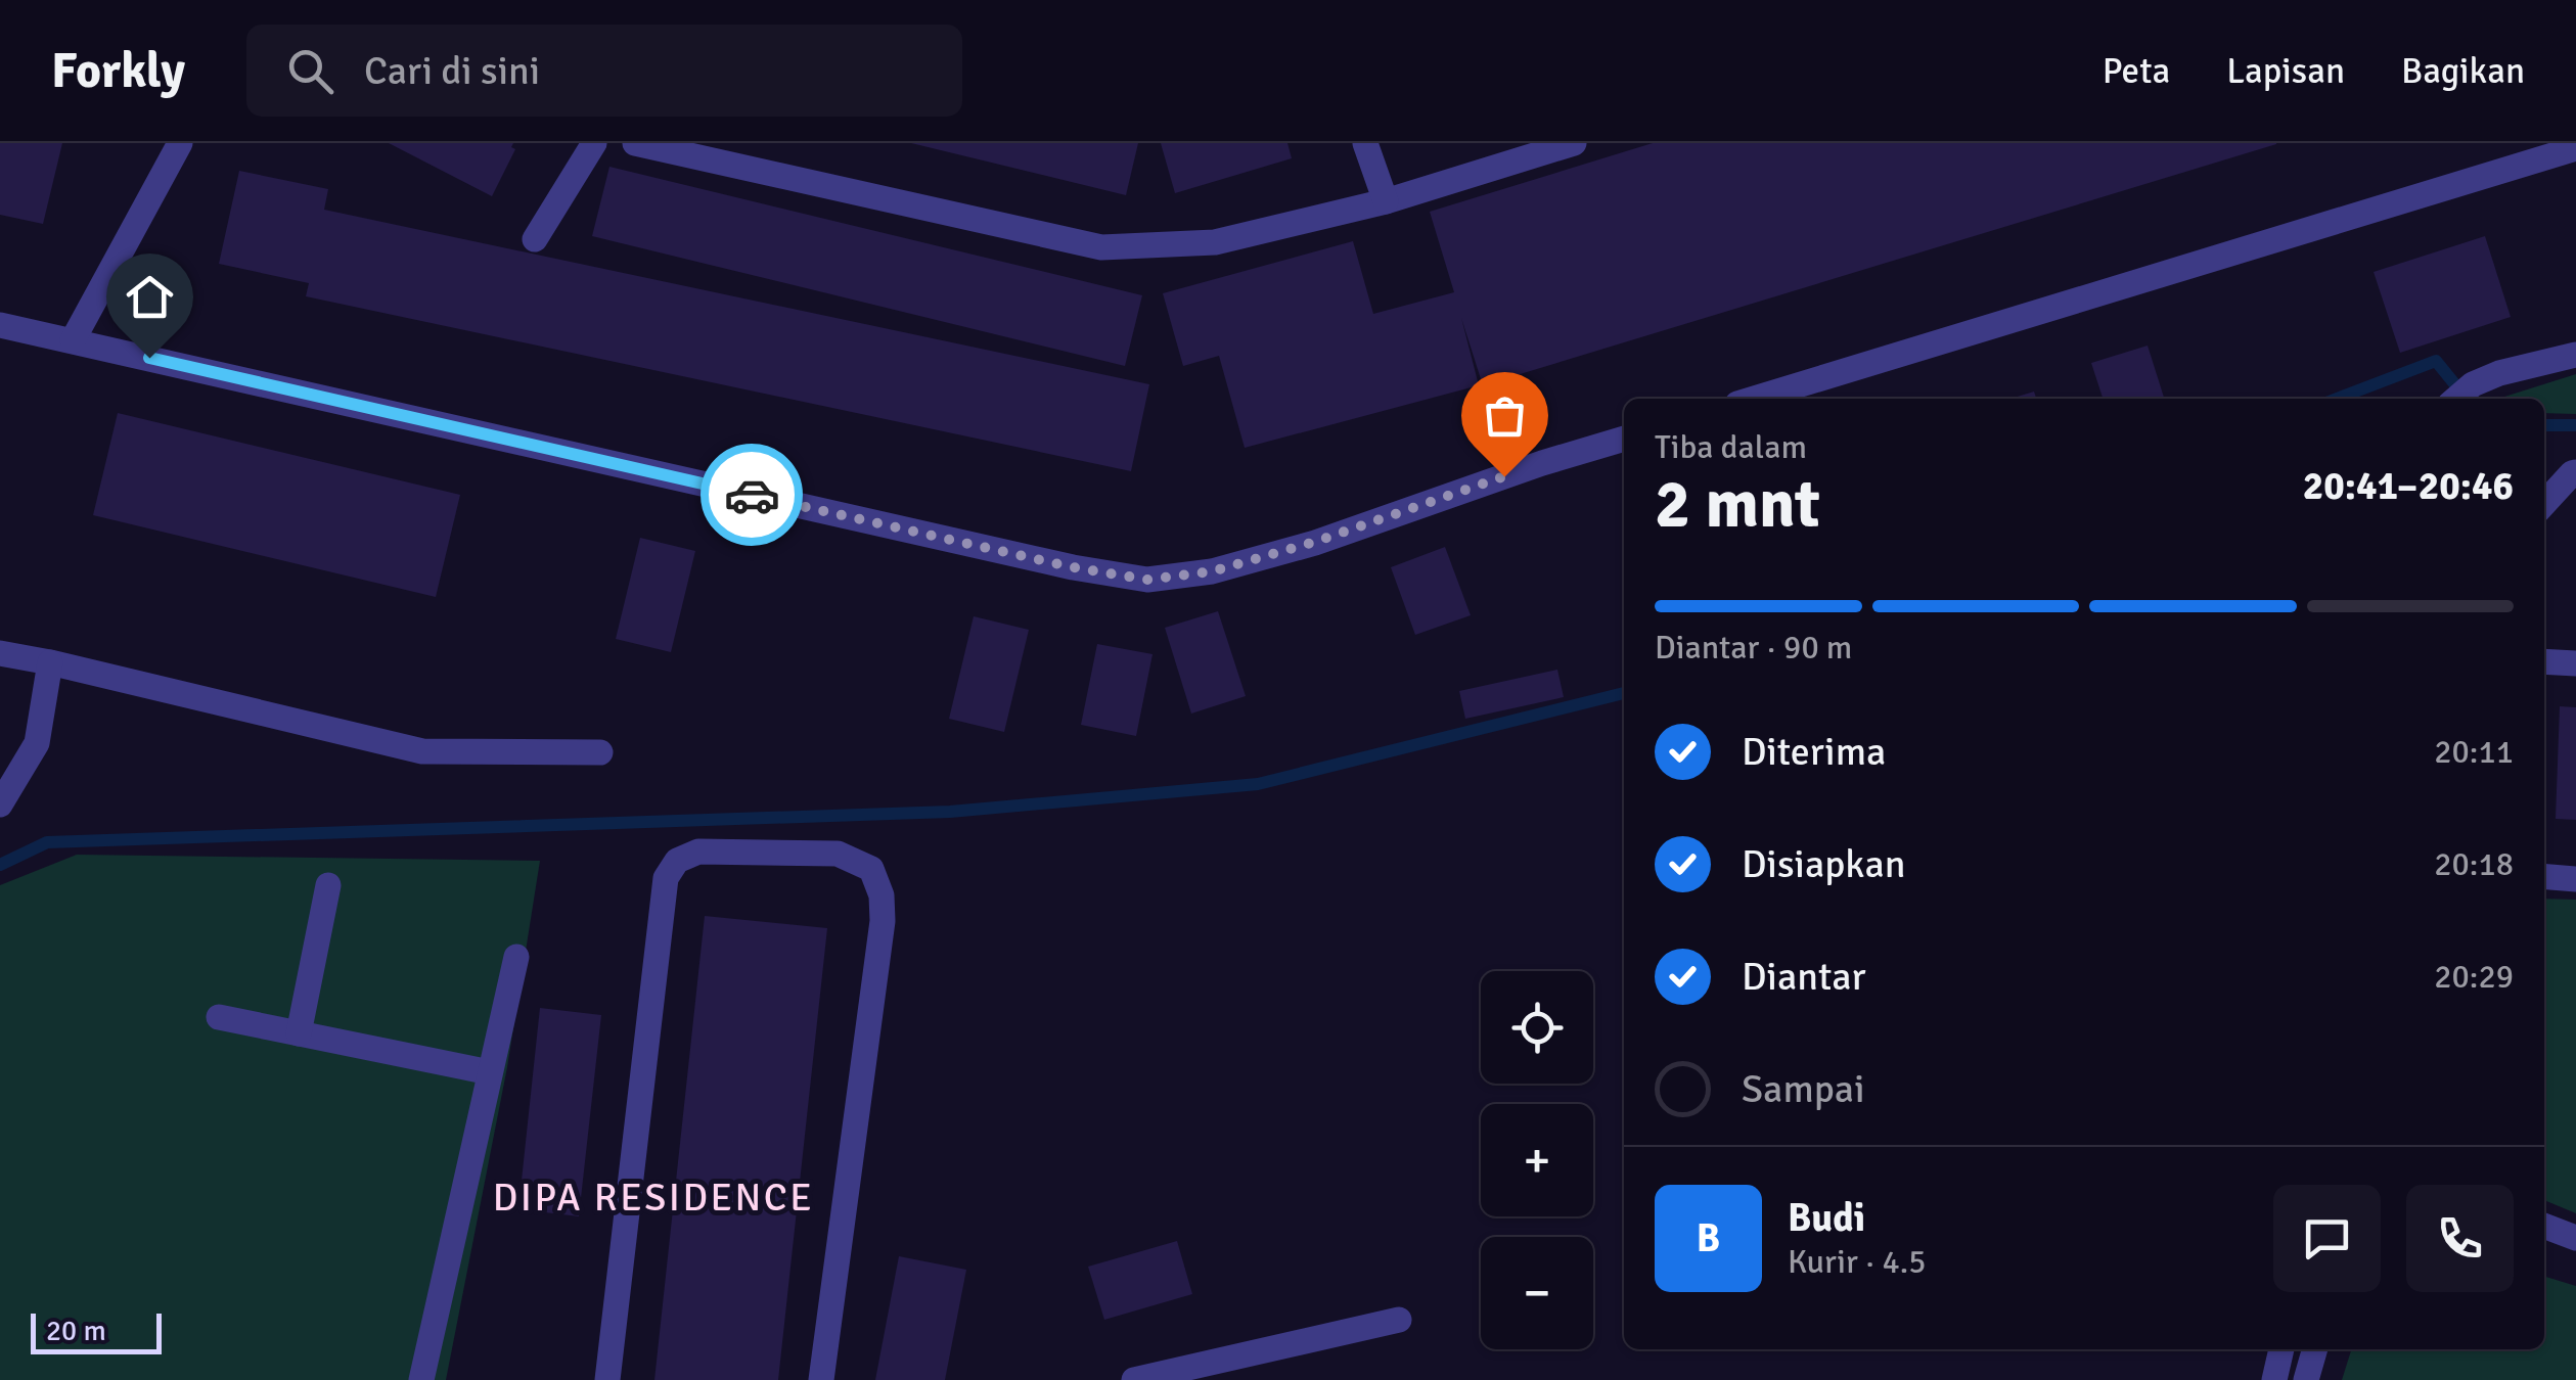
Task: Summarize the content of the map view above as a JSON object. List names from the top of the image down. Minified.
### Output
{"districts":["DIPA RESIDENCE"],"scale_bar":"20 m","page":{"header":"Forkly","search":"Cari di sini","nav":["Peta","Lapisan","Bagikan"],"heading":["2 mnt","Tiba dalam","20:41–20:46"],"panel":["Budi","Kurir · 4.5"],"bar":"Diantar · 90 m","list":[["Diterima","20:11"],["Disiapkan","20:18"],["Diantar","20:29"],"Sampai"],"map_buttons":["+","−"],"round":"B","scale":"20 m"}}
